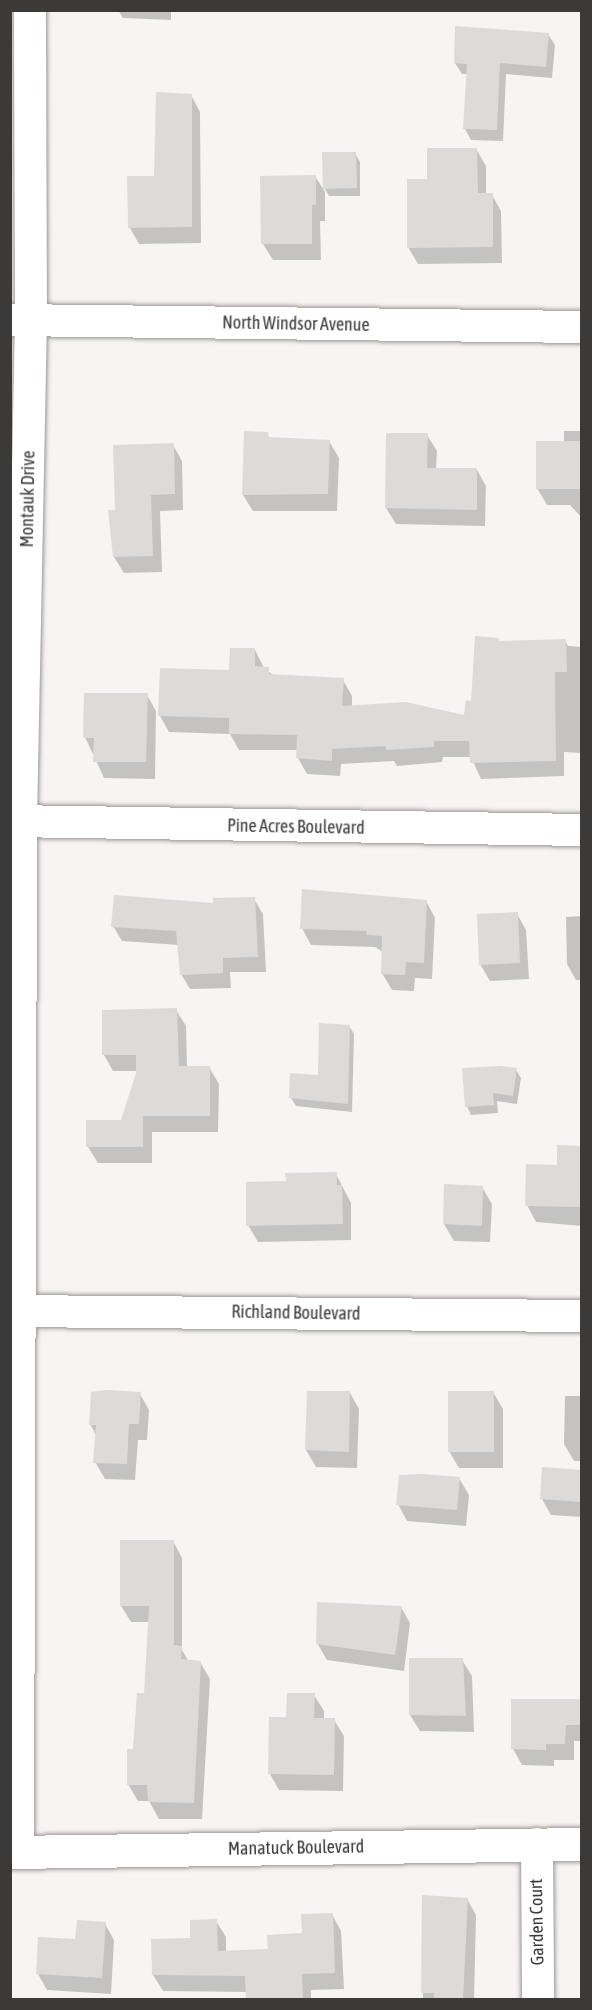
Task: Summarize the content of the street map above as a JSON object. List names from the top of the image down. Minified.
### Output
{"streets":{"street":["North Windsor Avenue","Montauk Drive","Pine Acres Boulevard","Richland Boulevard","Manatuck Boulevard","Garden Court"]},"crossings":[["North Windsor Avenue","Montauk Drive"],["Montauk Drive","Pine Acres Boulevard"],["Montauk Drive","Richland Boulevard"],["Montauk Drive","Manatuck Boulevard"],["Manatuck Boulevard","Garden Court"]]}
